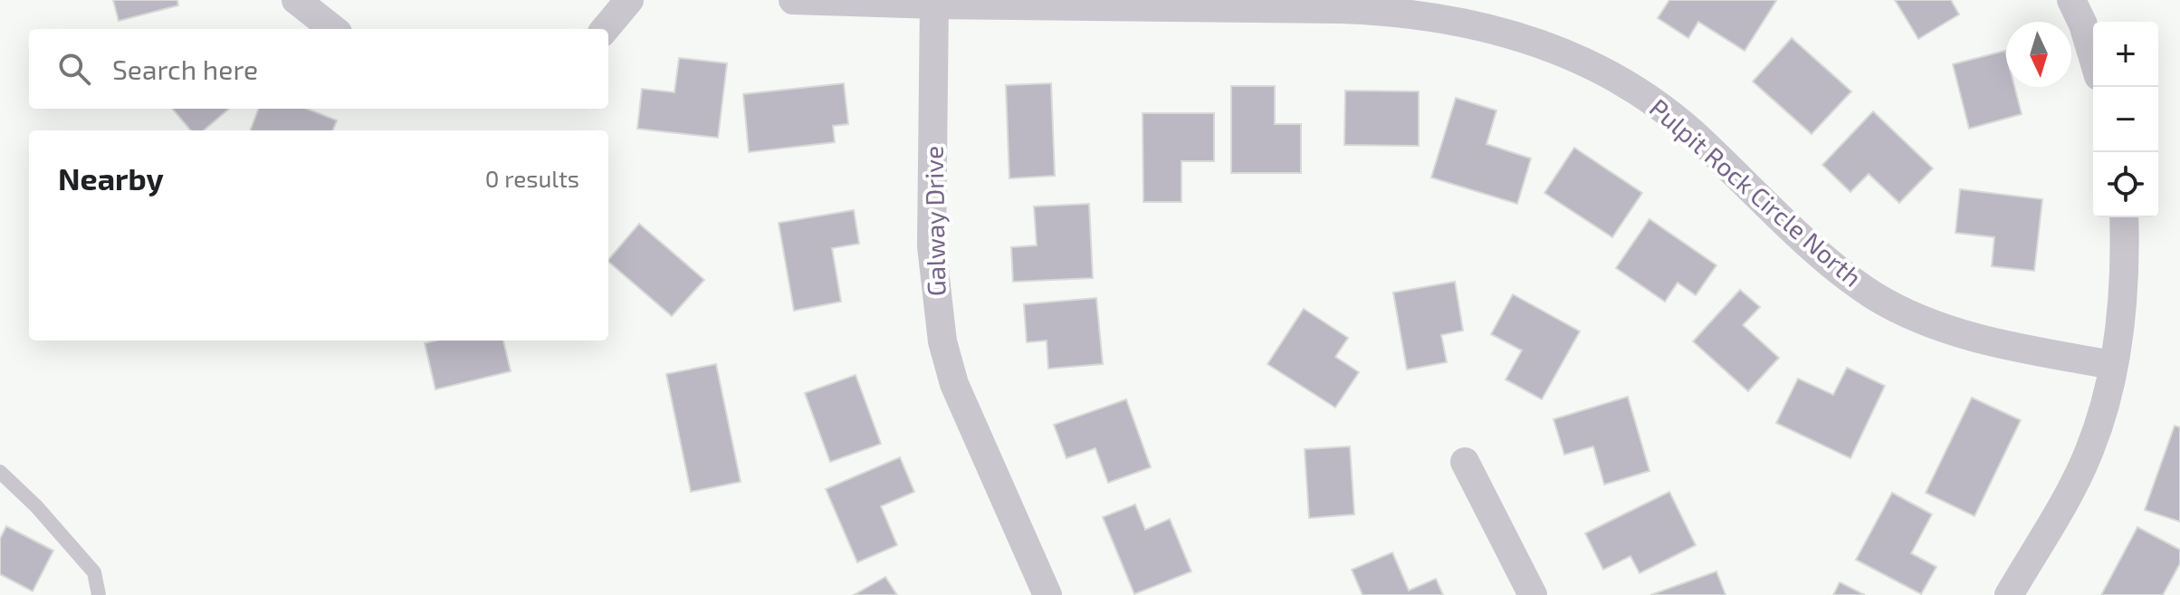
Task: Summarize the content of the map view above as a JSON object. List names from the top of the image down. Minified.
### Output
{"streets":{"street":["Pulpit Rock Circle North","Galway Drive"]},"crossings":[["Pulpit Rock Circle North","Galway Drive"]],"north":"bottom","page":{"map_buttons":["+","−"],"search":"Search here","heading":["Nearby","0 results"]}}
